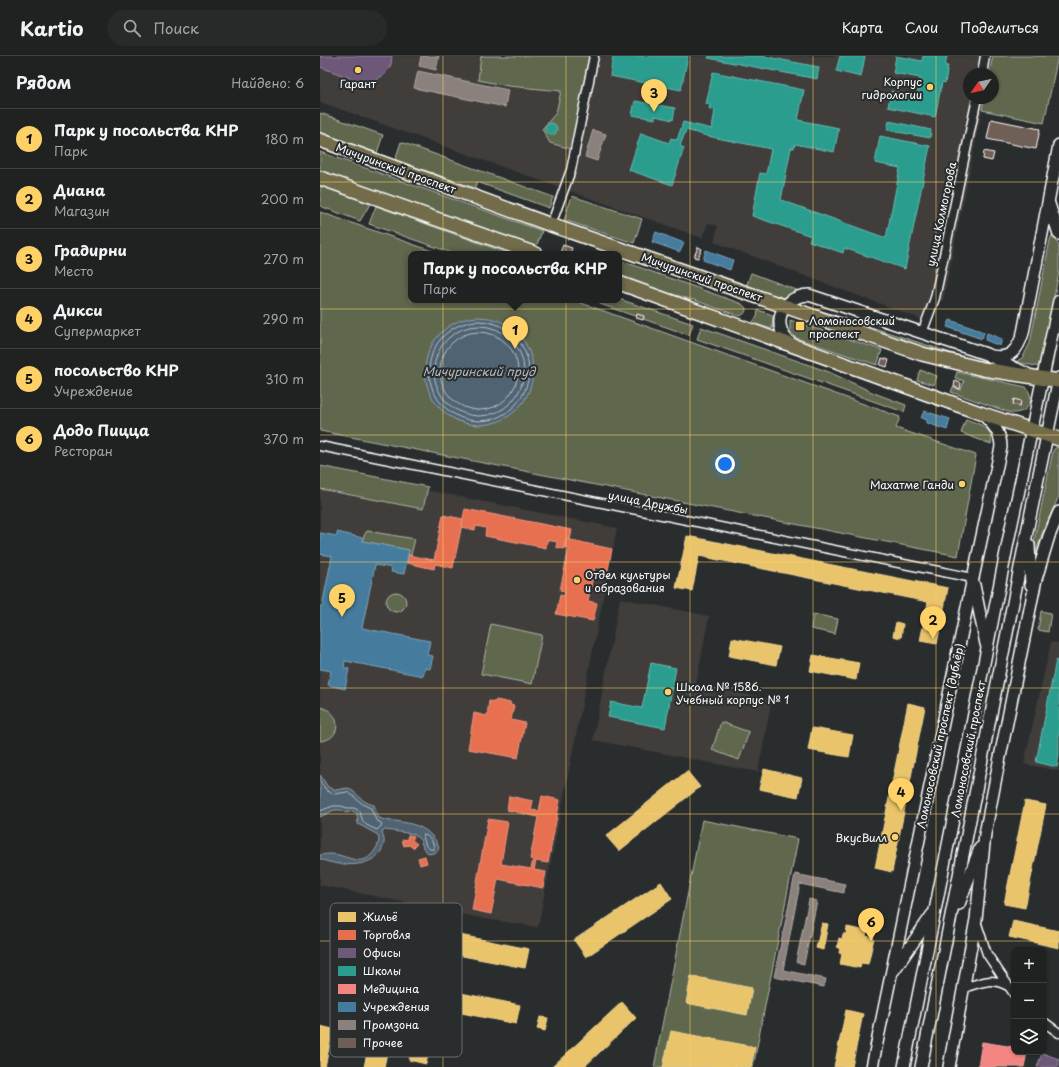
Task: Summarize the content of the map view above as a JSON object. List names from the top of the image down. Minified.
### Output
{"streets":{"main road":["Мичуринский проспект","Ломоносовский проспект (дублёр)","Ломоносовский проспект"],"street":["улица Колмогорова","улица Дружбы"]},"crossings":[["Мичуринский проспект","Ломоносовский проспект"],["улица Дружбы","Ломоносовский проспект (дублёр)"]],"water":["Мичуринский пруд"],"places":{"other":["Гарант","Корпус гидрологии","Махатме Ганди","Отдел культуры и образования","Школа № 1586. Учебный корпус № 1","ВкусВилл"],"transit":["Ломоносовский проспект"]},"legend":["Жильё","Торговля","Офисы","Школы","Медицина","Учреждения","Промзона","Прочее"],"north":"bottom left","page":{"header":"Kartio","search":"Поиск","nav":["Карта","Слои","Поделиться"],"heading":["Рядом","Найдено: 6"],"pins":["3","1","5","2","4","6"],"list":[{"mark":"1","name":"Парк у посольства КНР","note":"Парк","value":"180 m"},{"mark":"2","name":"Диана","note":"Магазин","value":"200 m"},{"mark":"3","name":"Градирни","note":"Место","value":"270 m"},{"mark":"4","name":"Дикси","note":"Супермаркет","value":"290 m"},{"mark":"5","name":"посольство КНР","note":"Учреждение","value":"310 m"},{"mark":"6","name":"Додо Пицца","note":"Ресторан","value":"370 m"}],"popup":["Парк у посольства КНР","Парк"],"map_buttons":["+","−"]}}
